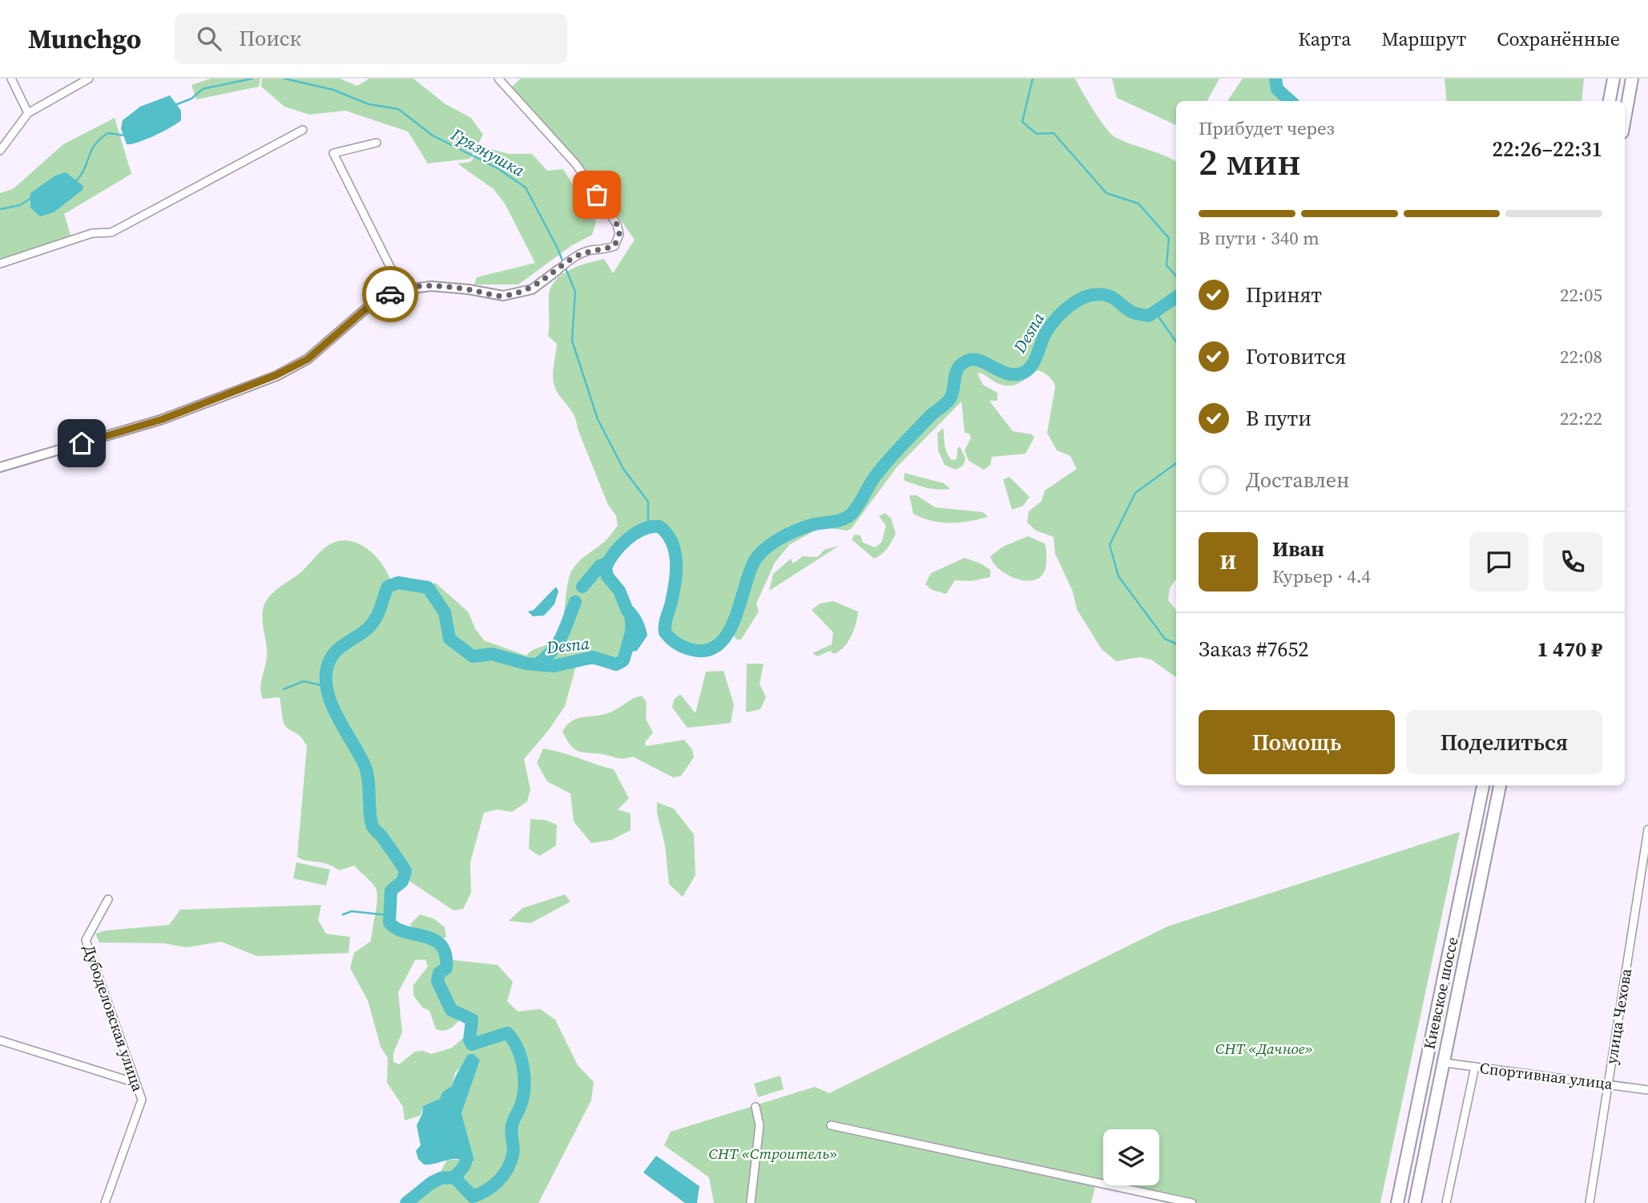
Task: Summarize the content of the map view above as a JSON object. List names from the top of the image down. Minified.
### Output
{"streets":{"highway":["Киевское шоссе"],"street":["улица Чехова","Дубоделовская улица","Спортивная улица"]},"crossings":[["Киевское шоссе","Спортивная улица"],["улица Чехова","Спортивная улица"]],"water":["Грязнушка","Desna"],"parks":["СНТ «Дачное»","СНТ «Строитель»"],"page":{"header":"Munchgo","search":"Поиск","nav":["Карта","Маршрут","Сохранённые"],"heading":["2 мин","Прибудет через","22:26–22:31"],"panel":["Иван","Курьер · 4.4","Заказ #7652","1 470 ₽"],"bar":"В пути · 340 m","list":[["Принят","22:05"],["Готовится","22:08"],["В пути","22:22"],"Доставлен"],"round":"И","buttons":["Помощь","Поделиться"]}}
